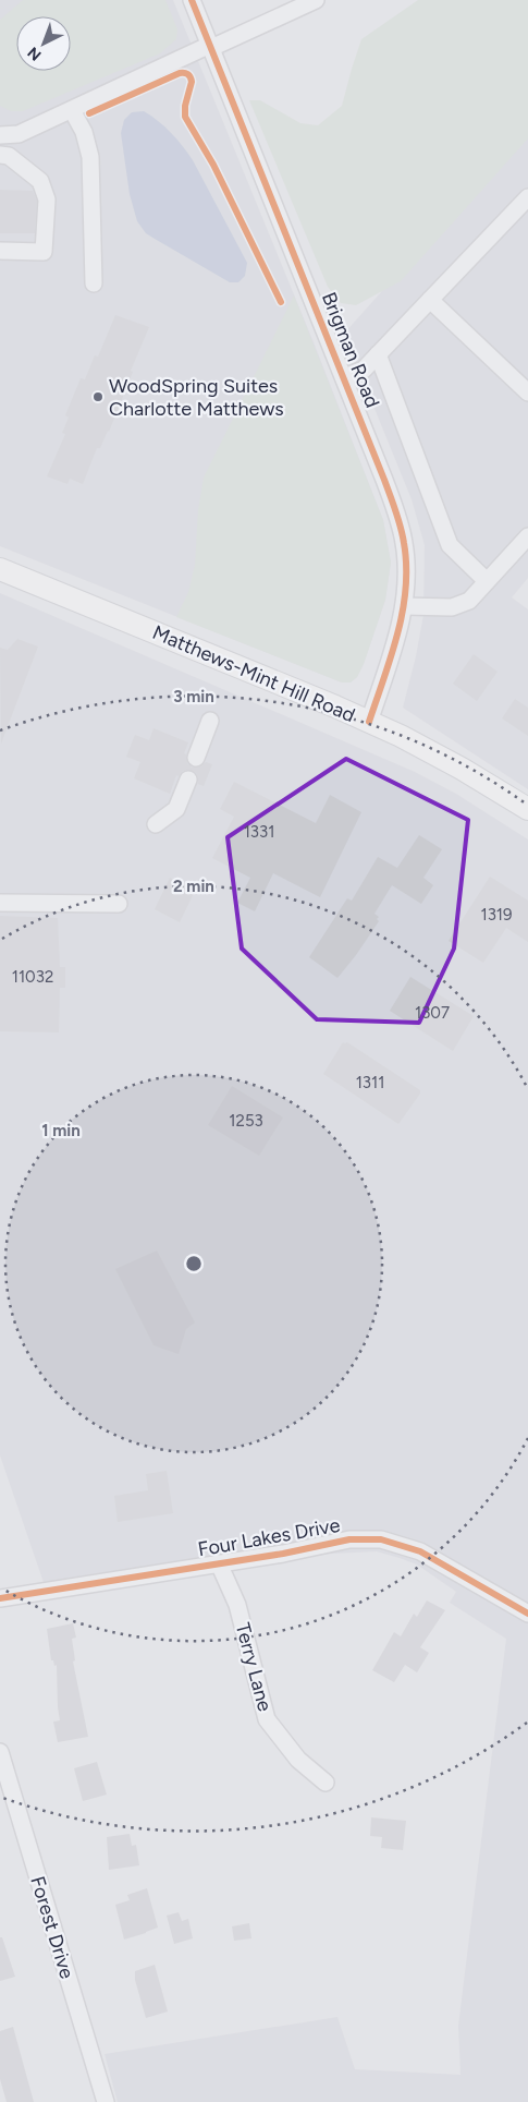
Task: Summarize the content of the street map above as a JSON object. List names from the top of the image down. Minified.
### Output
{"streets":{"main road":["Matthews-Mint Hill Road"],"street":["Brigman Road","Four Lakes Drive","Terry Lane","Forest Drive"]},"crossings":[["Brigman Road","Matthews-Mint Hill Road"],["Four Lakes Drive","Terry Lane"]],"places":["WoodSpring Suites Charlotte Matthews"],"house_numbers":["1331","1319","11032","1307","1311","1253"],"north":"bottom left","rings":["3 min","2 min","1 min"]}
